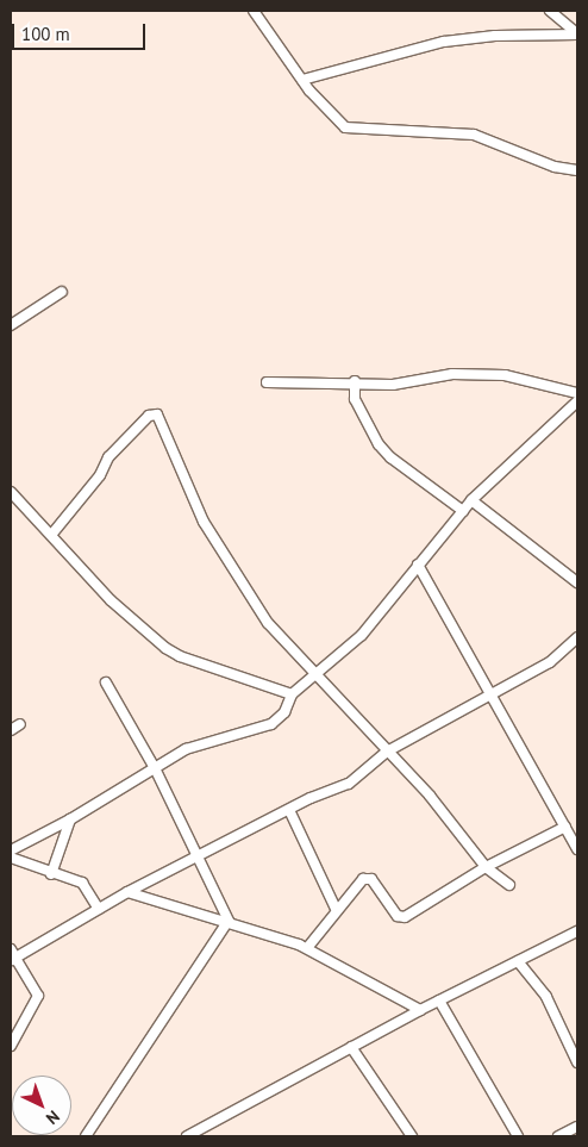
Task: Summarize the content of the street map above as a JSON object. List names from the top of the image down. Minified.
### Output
{"scale_bar":"100 m","north":"bottom right"}
